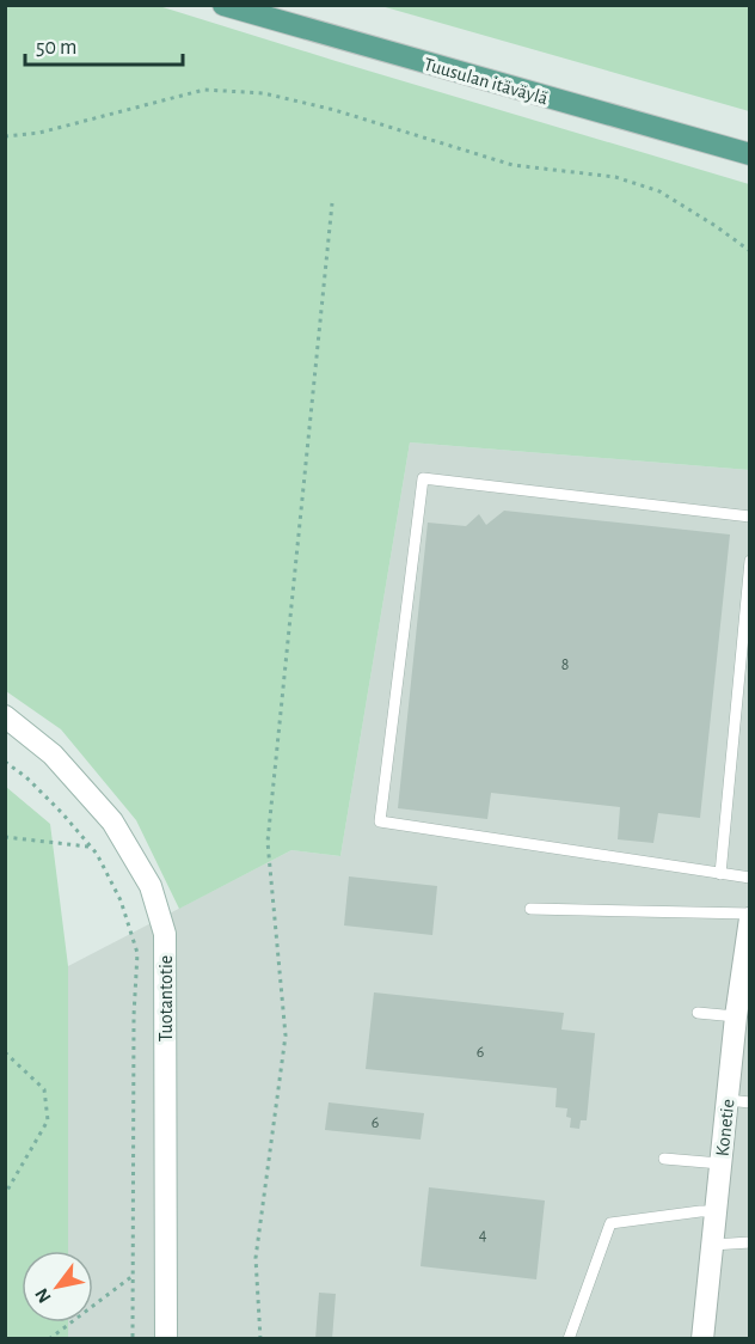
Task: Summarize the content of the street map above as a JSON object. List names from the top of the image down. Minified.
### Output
{"streets":{"main road":["Tuusulan itäväylä"],"street":["Tuotantotie","Konetie"]},"house_numbers":["8","6","6","4"],"scale_bar":"50 m","north":"bottom left"}
